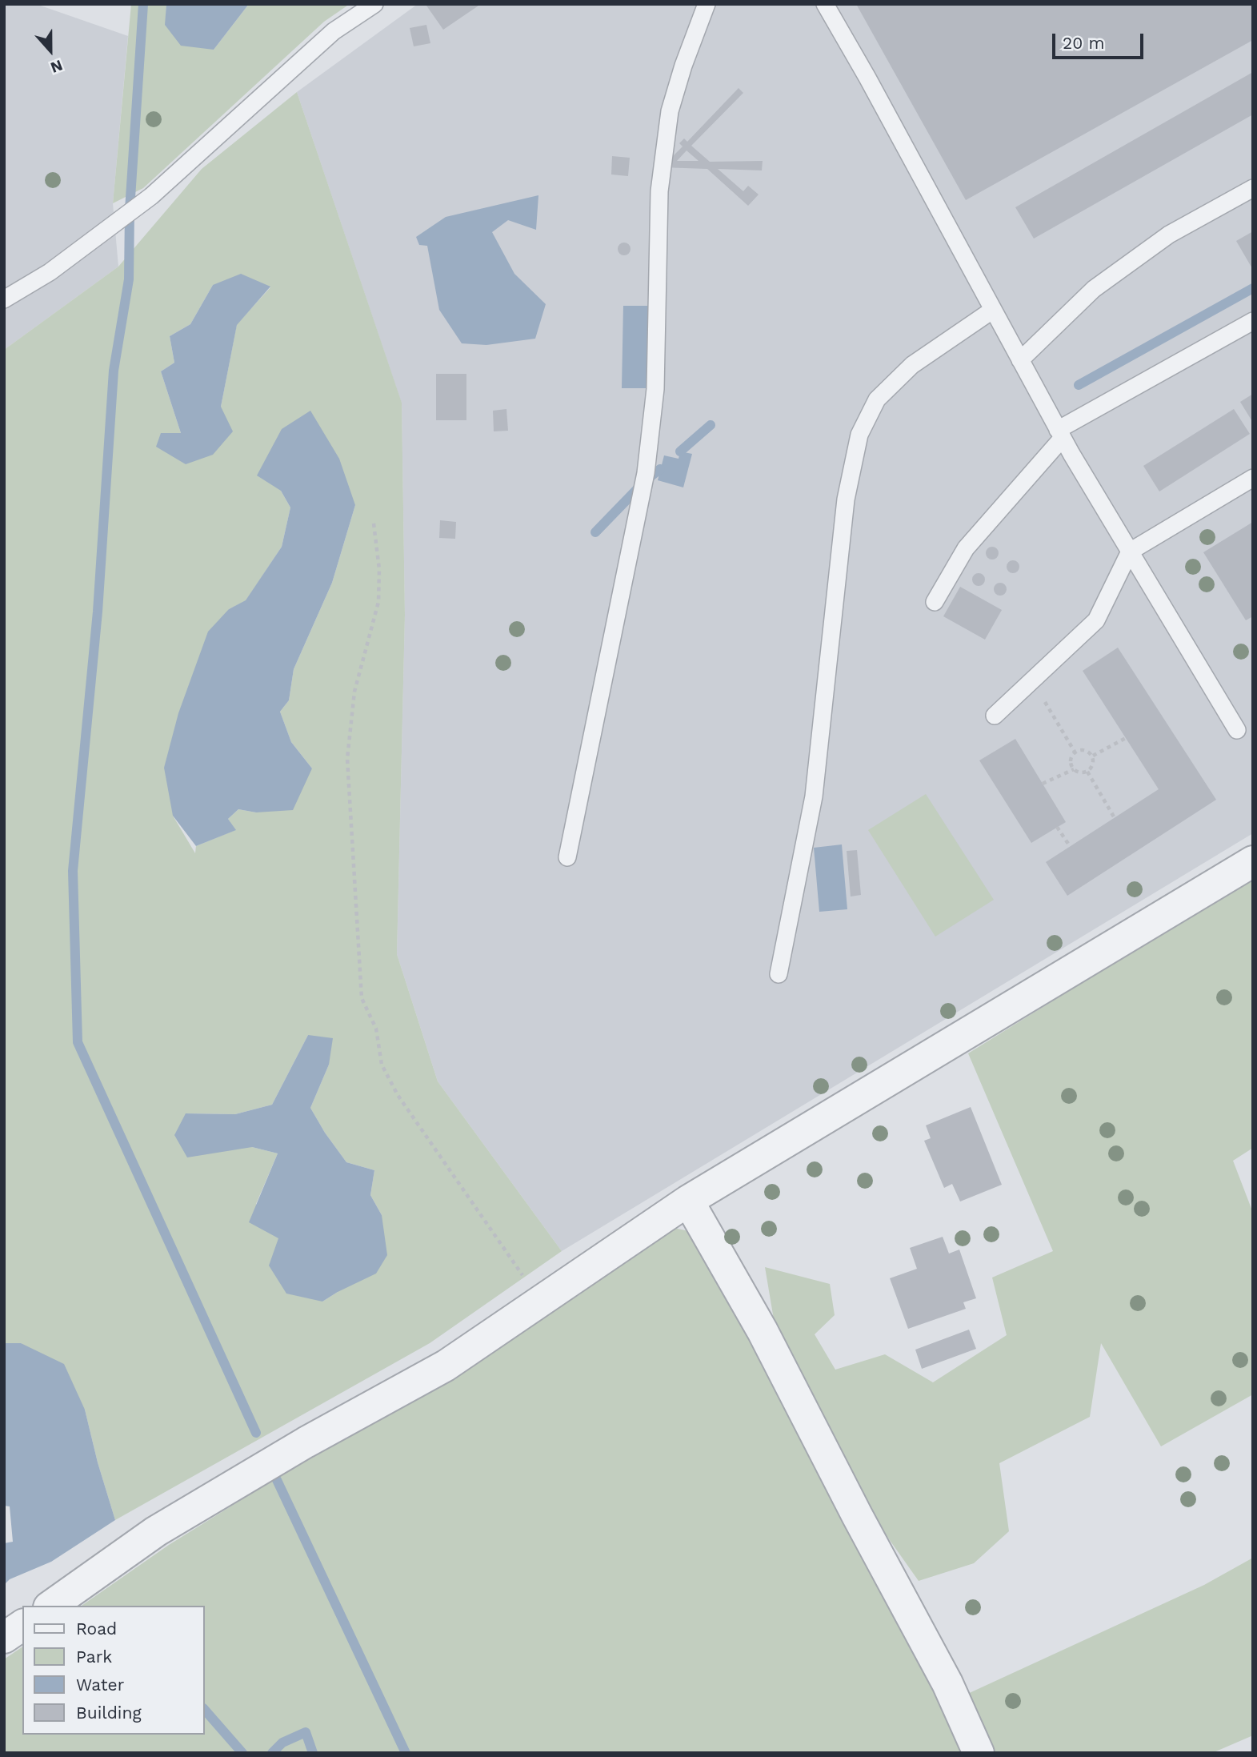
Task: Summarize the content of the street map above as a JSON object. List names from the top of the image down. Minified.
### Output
{"legend":["Road","Park","Water","Building"],"scale_bar":"20 m","north":"bottom"}
